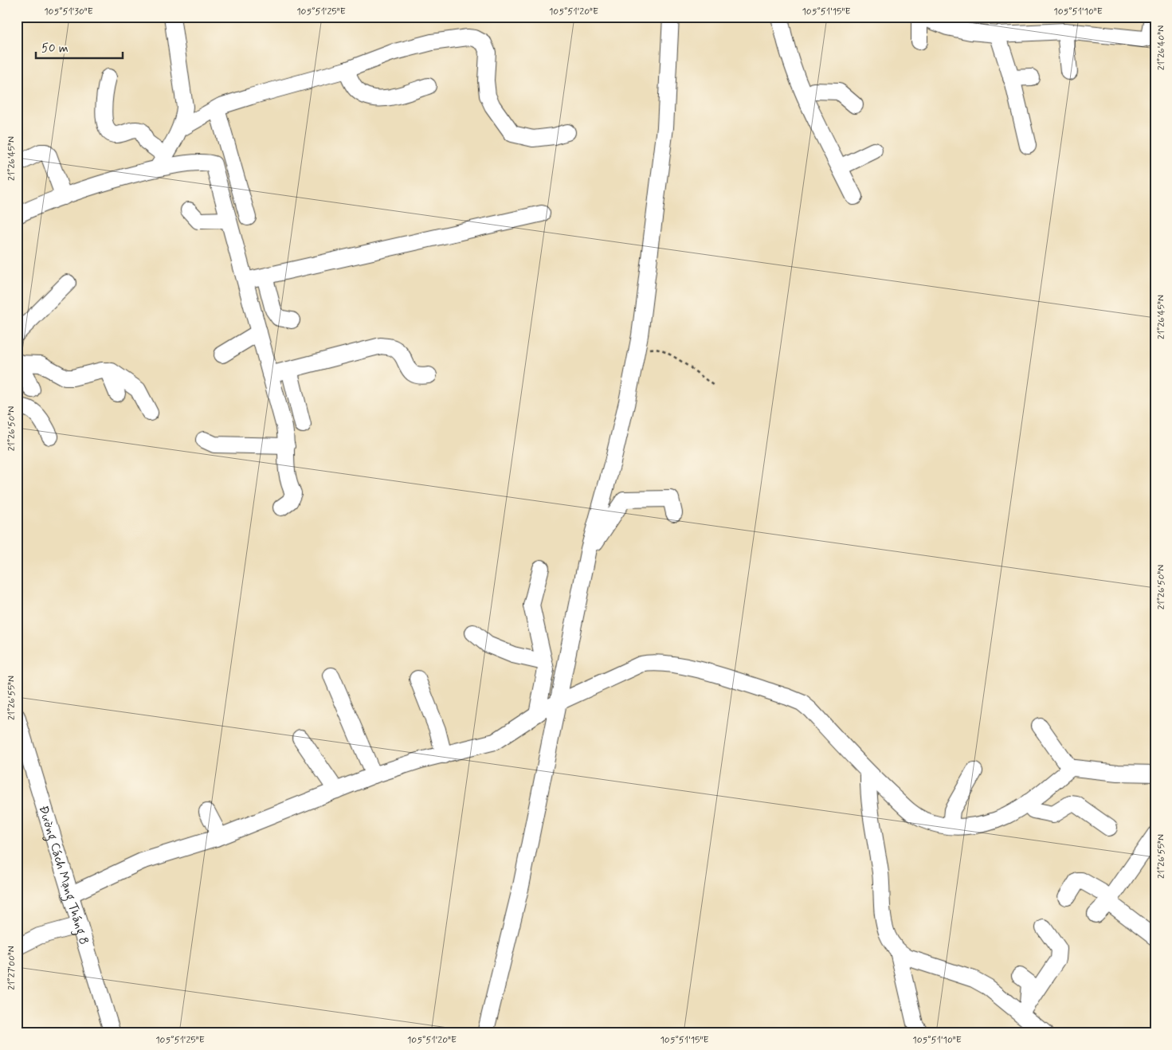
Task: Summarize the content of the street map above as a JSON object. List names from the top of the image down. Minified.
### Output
{"streets":{"street":["Đường Cách Mạng Tháng 8"]},"scale_bar":"50 m","coordinates":["105°51'30\"E","105°51'25\"E","105°51'20\"E","105°51'15\"E","105°51'10\"E","21°26'40\"N","21°26'45\"N","21°26'50\"N","21°26'55\"N","21°27'00\"N"]}
